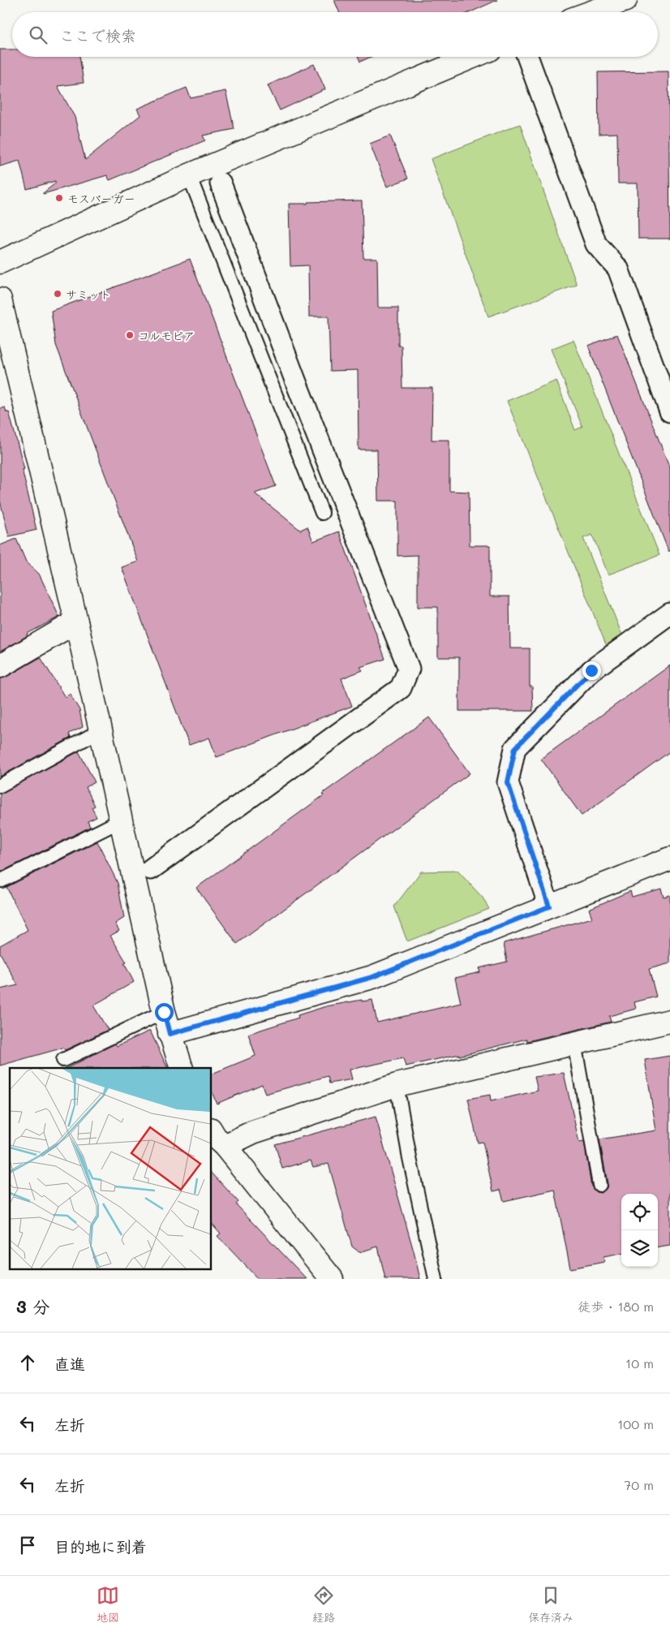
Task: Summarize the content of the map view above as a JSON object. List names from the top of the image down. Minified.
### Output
{"places":["モスバーガー","サミット","コルモピア"],"page":{"search":"ここで検索","heading":["3 分","徒歩 · 180 m"],"list":[["直進","10 m"],["左折","100 m"],["左折","70 m"],"目的地に到着"],"nav":["地図","経路","保存済み"]}}
